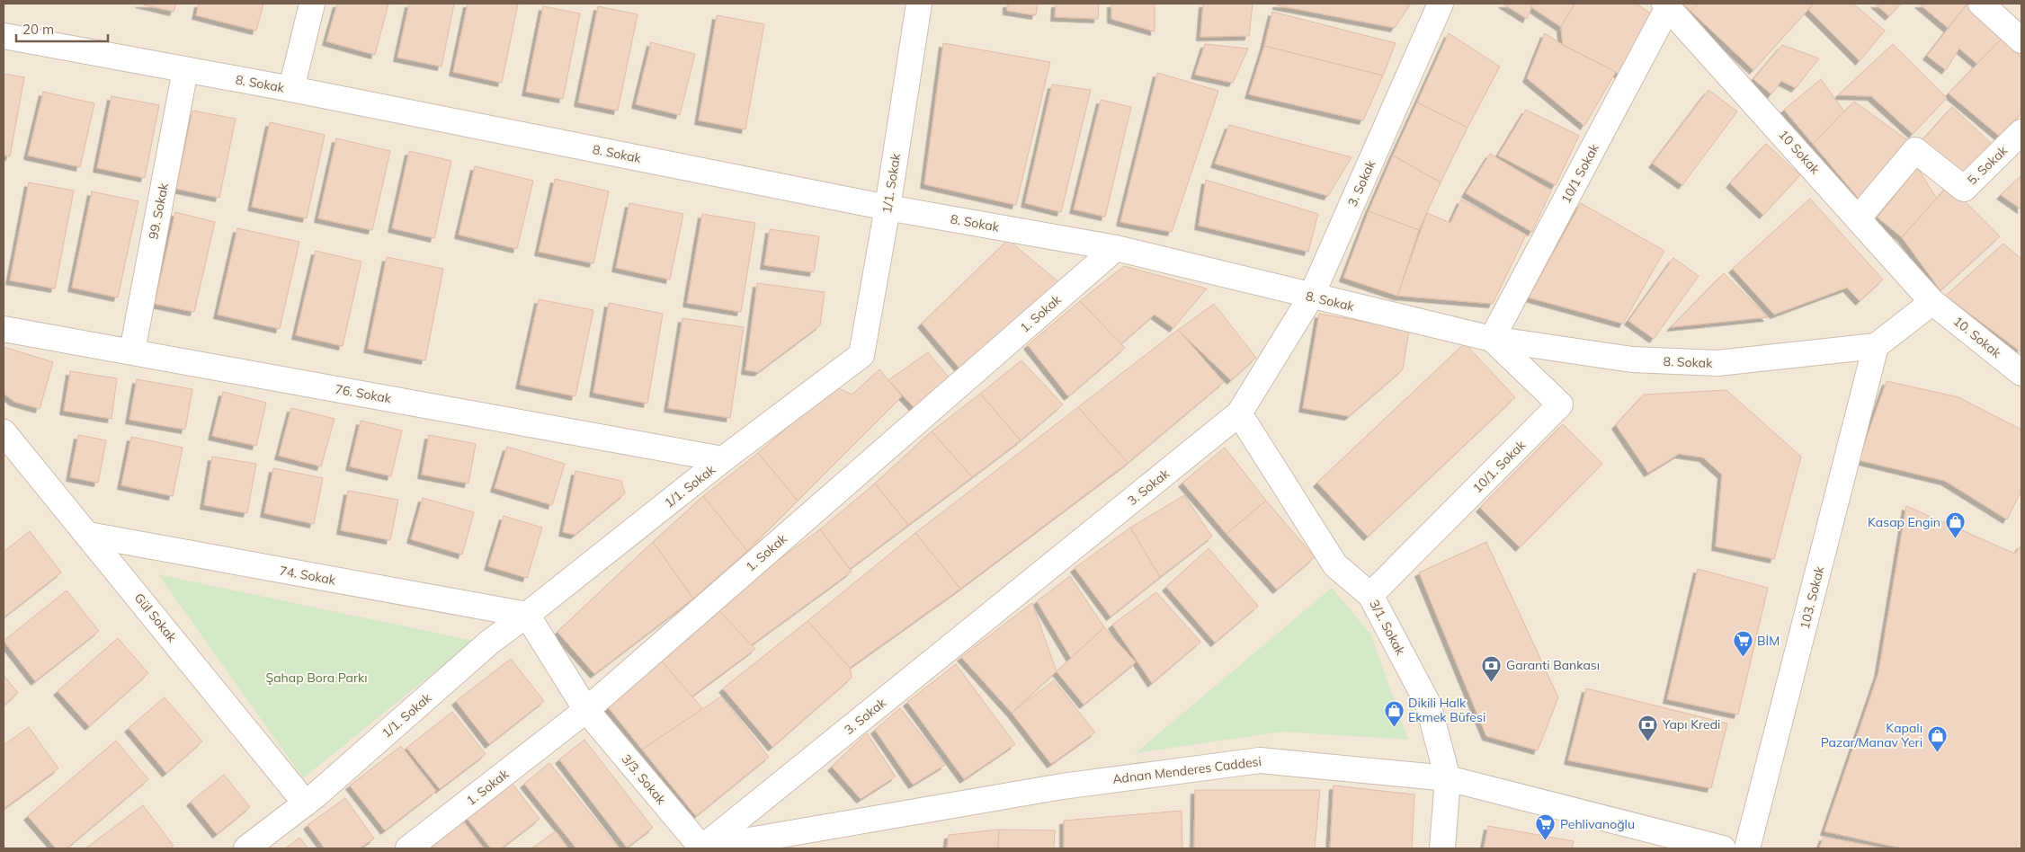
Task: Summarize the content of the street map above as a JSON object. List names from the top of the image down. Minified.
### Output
{"streets":{"street":["8. Sokak","10 Sokak","5. Sokak","10/1 Sokak","1/1. Sokak","3. Sokak","99. Sokak","1. Sokak","10. Sokak","76. Sokak","10/1. Sokak","74. Sokak","103. Sokak","Gül Sokak","3/1. Sokak","Adnan Menderes Caddesi","3/3. Sokak"]},"crossings":[["8. Sokak","10/1 Sokak"],["8. Sokak","1/1. Sokak"],["8. Sokak","3. Sokak"],["8. Sokak","99. Sokak"],["8. Sokak","1. Sokak"],["8. Sokak","10/1. Sokak"],["8. Sokak","103. Sokak"],["10 Sokak","5. Sokak"],["10 Sokak","10/1 Sokak"],["10 Sokak","10. Sokak"],["10/1 Sokak","10/1. Sokak"],["1/1. Sokak","76. Sokak"],["1/1. Sokak","74. Sokak"],["1/1. Sokak","Gül Sokak"],["1/1. Sokak","3/3. Sokak"],["3. Sokak","3/1. Sokak"],["3. Sokak","Adnan Menderes Caddesi"],["3. Sokak","3/3. Sokak"],["99. Sokak","76. Sokak"],["1. Sokak","3/3. Sokak"],["10/1. Sokak","3/1. Sokak"],["74. Sokak","Gül Sokak"],["74. Sokak","3/3. Sokak"],["3/1. Sokak","Adnan Menderes Caddesi"],["Adnan Menderes Caddesi","3/3. Sokak"]],"parks":["Şahap Bora Parkı"],"places":{"shop":["Kasap Engin","Dikili Halk Ekmek Büfesi","Kapalı Pazar/Manav Yeri"],"supermarket":["BİM","Pehlivanoğlu"],"bank":["Garanti Bankası","Yapı Kredi"]},"scale_bar":"20 m"}
